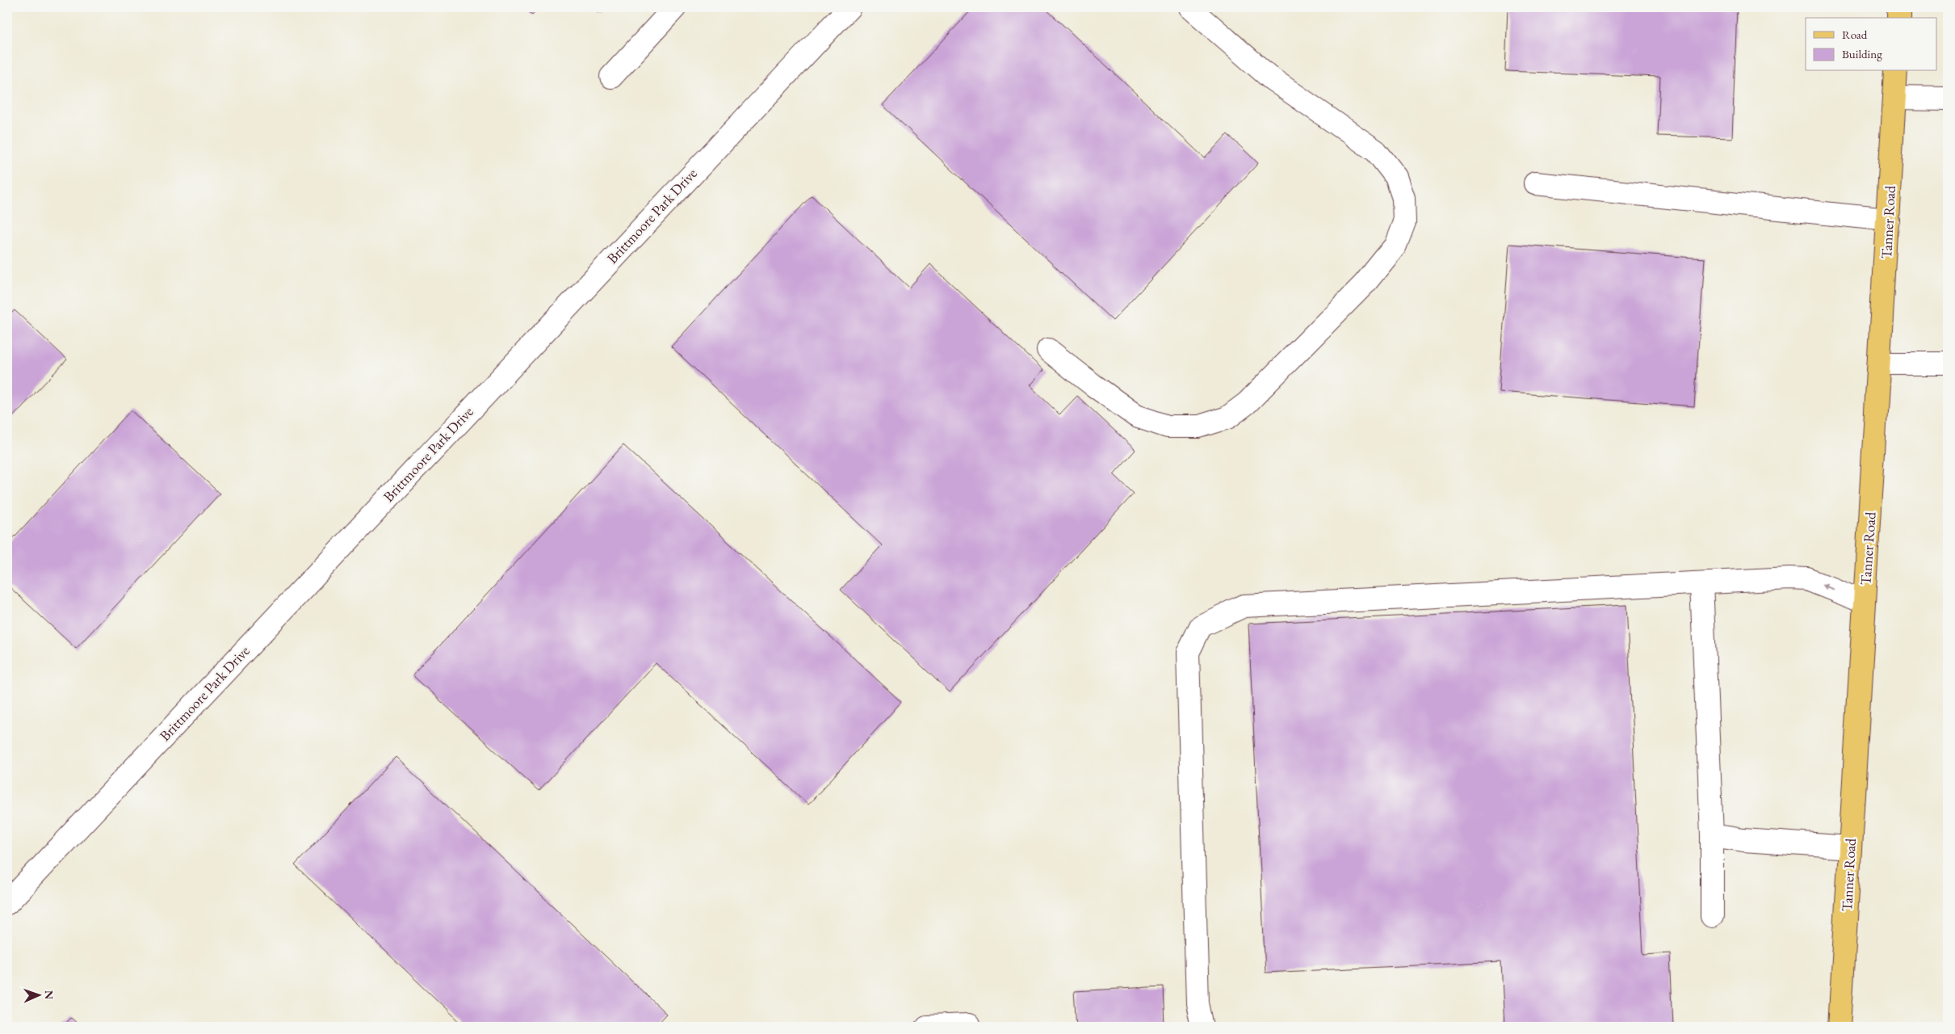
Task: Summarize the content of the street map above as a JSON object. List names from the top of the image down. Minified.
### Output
{"streets":{"main road":["Tanner Road"],"street":["Brittmoore Park Drive"]},"legend":["Road","Building"],"north":"right"}
